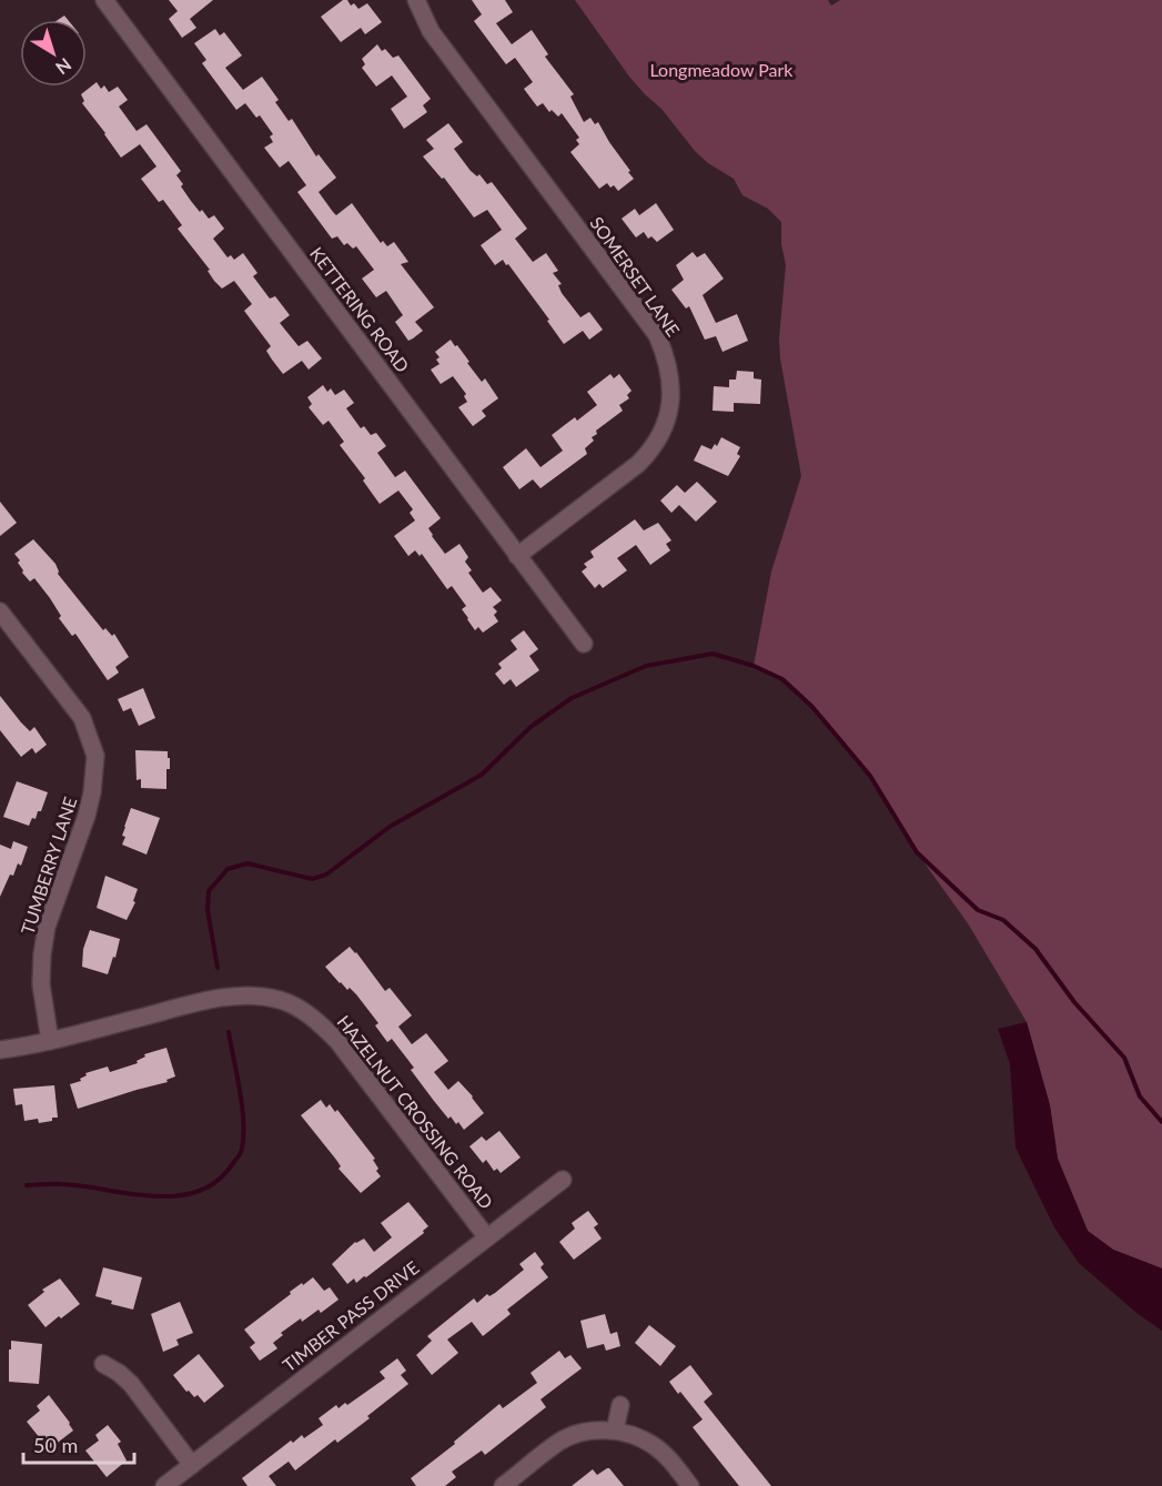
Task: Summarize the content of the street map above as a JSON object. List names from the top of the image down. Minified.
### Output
{"streets":{"street":["SOMERSET LANE","KETTERING ROAD","TUMBERRY LANE","HAZELNUT CROSSING ROAD","TIMBER PASS DRIVE"]},"crossings":[["SOMERSET LANE","KETTERING ROAD"],["TUMBERRY LANE","HAZELNUT CROSSING ROAD"],["HAZELNUT CROSSING ROAD","TIMBER PASS DRIVE"]],"parks":["Longmeadow Park"],"scale_bar":"50 m","north":"bottom right"}
